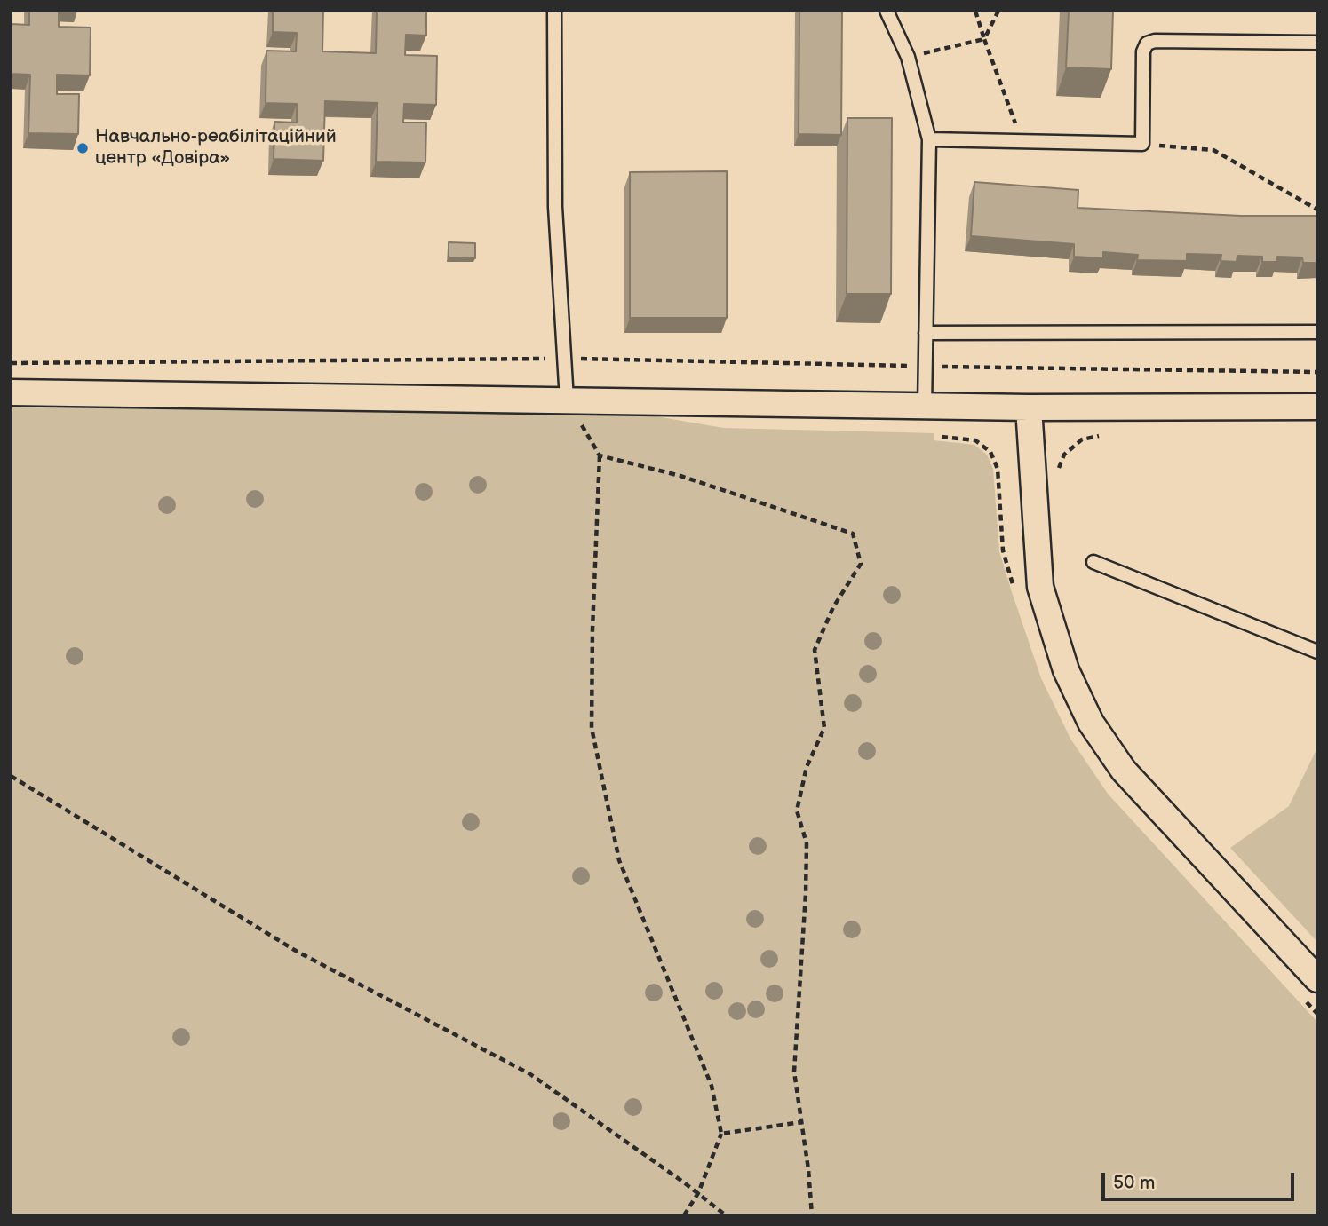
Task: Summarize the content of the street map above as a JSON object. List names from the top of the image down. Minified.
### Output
{"places":["Навчально-реабілітаційний центр «Довіра»"],"scale_bar":"50 m"}
